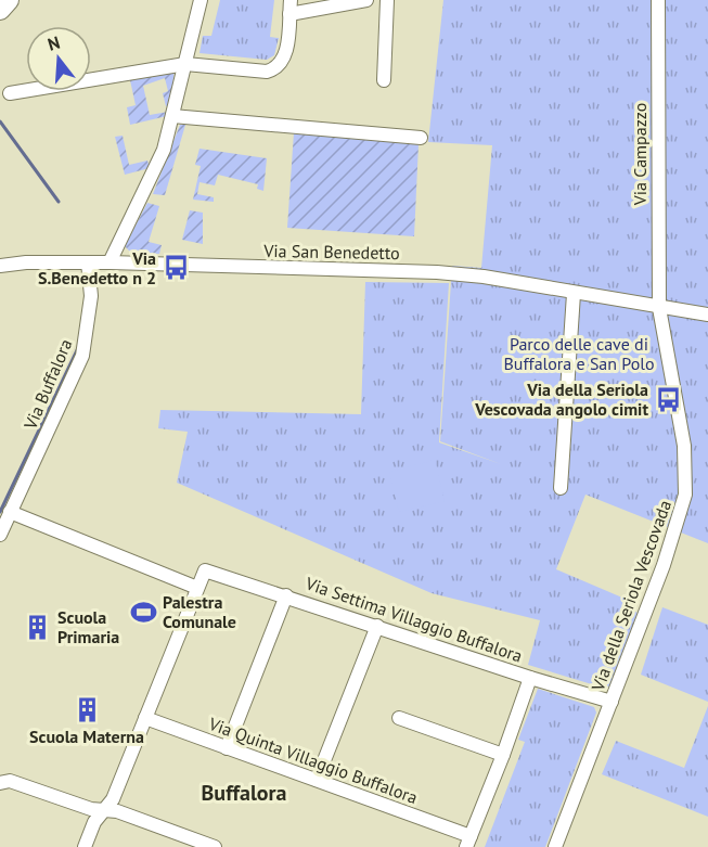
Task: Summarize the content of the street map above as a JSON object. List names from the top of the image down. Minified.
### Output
{"streets":{"street":["Via Campazzo","Via San Benedetto","Via Buffalora","Via della Seriola Vescovada","Via Settima Villaggio Buffalora","Via Quinta Villaggio Buffalora"]},"crossings":[["Via Campazzo","Via San Benedetto"],["Via Campazzo","Via della Seriola Vescovada"],["Via San Benedetto","Via Buffalora"],["Via San Benedetto","Via della Seriola Vescovada"],["Via della Seriola Vescovada","Via Settima Villaggio Buffalora"]],"districts":["Buffalora"],"parks":["Parco delle cave di Buffalora e San Polo"],"places":{"bus stop":["Via S.Benedetto n 2","Via della Seriola Vescovada angolo cimit"],"sports":["Palestra Comunale"],"building":["Scuola Primaria","Scuola Materna"]},"north":"top"}
